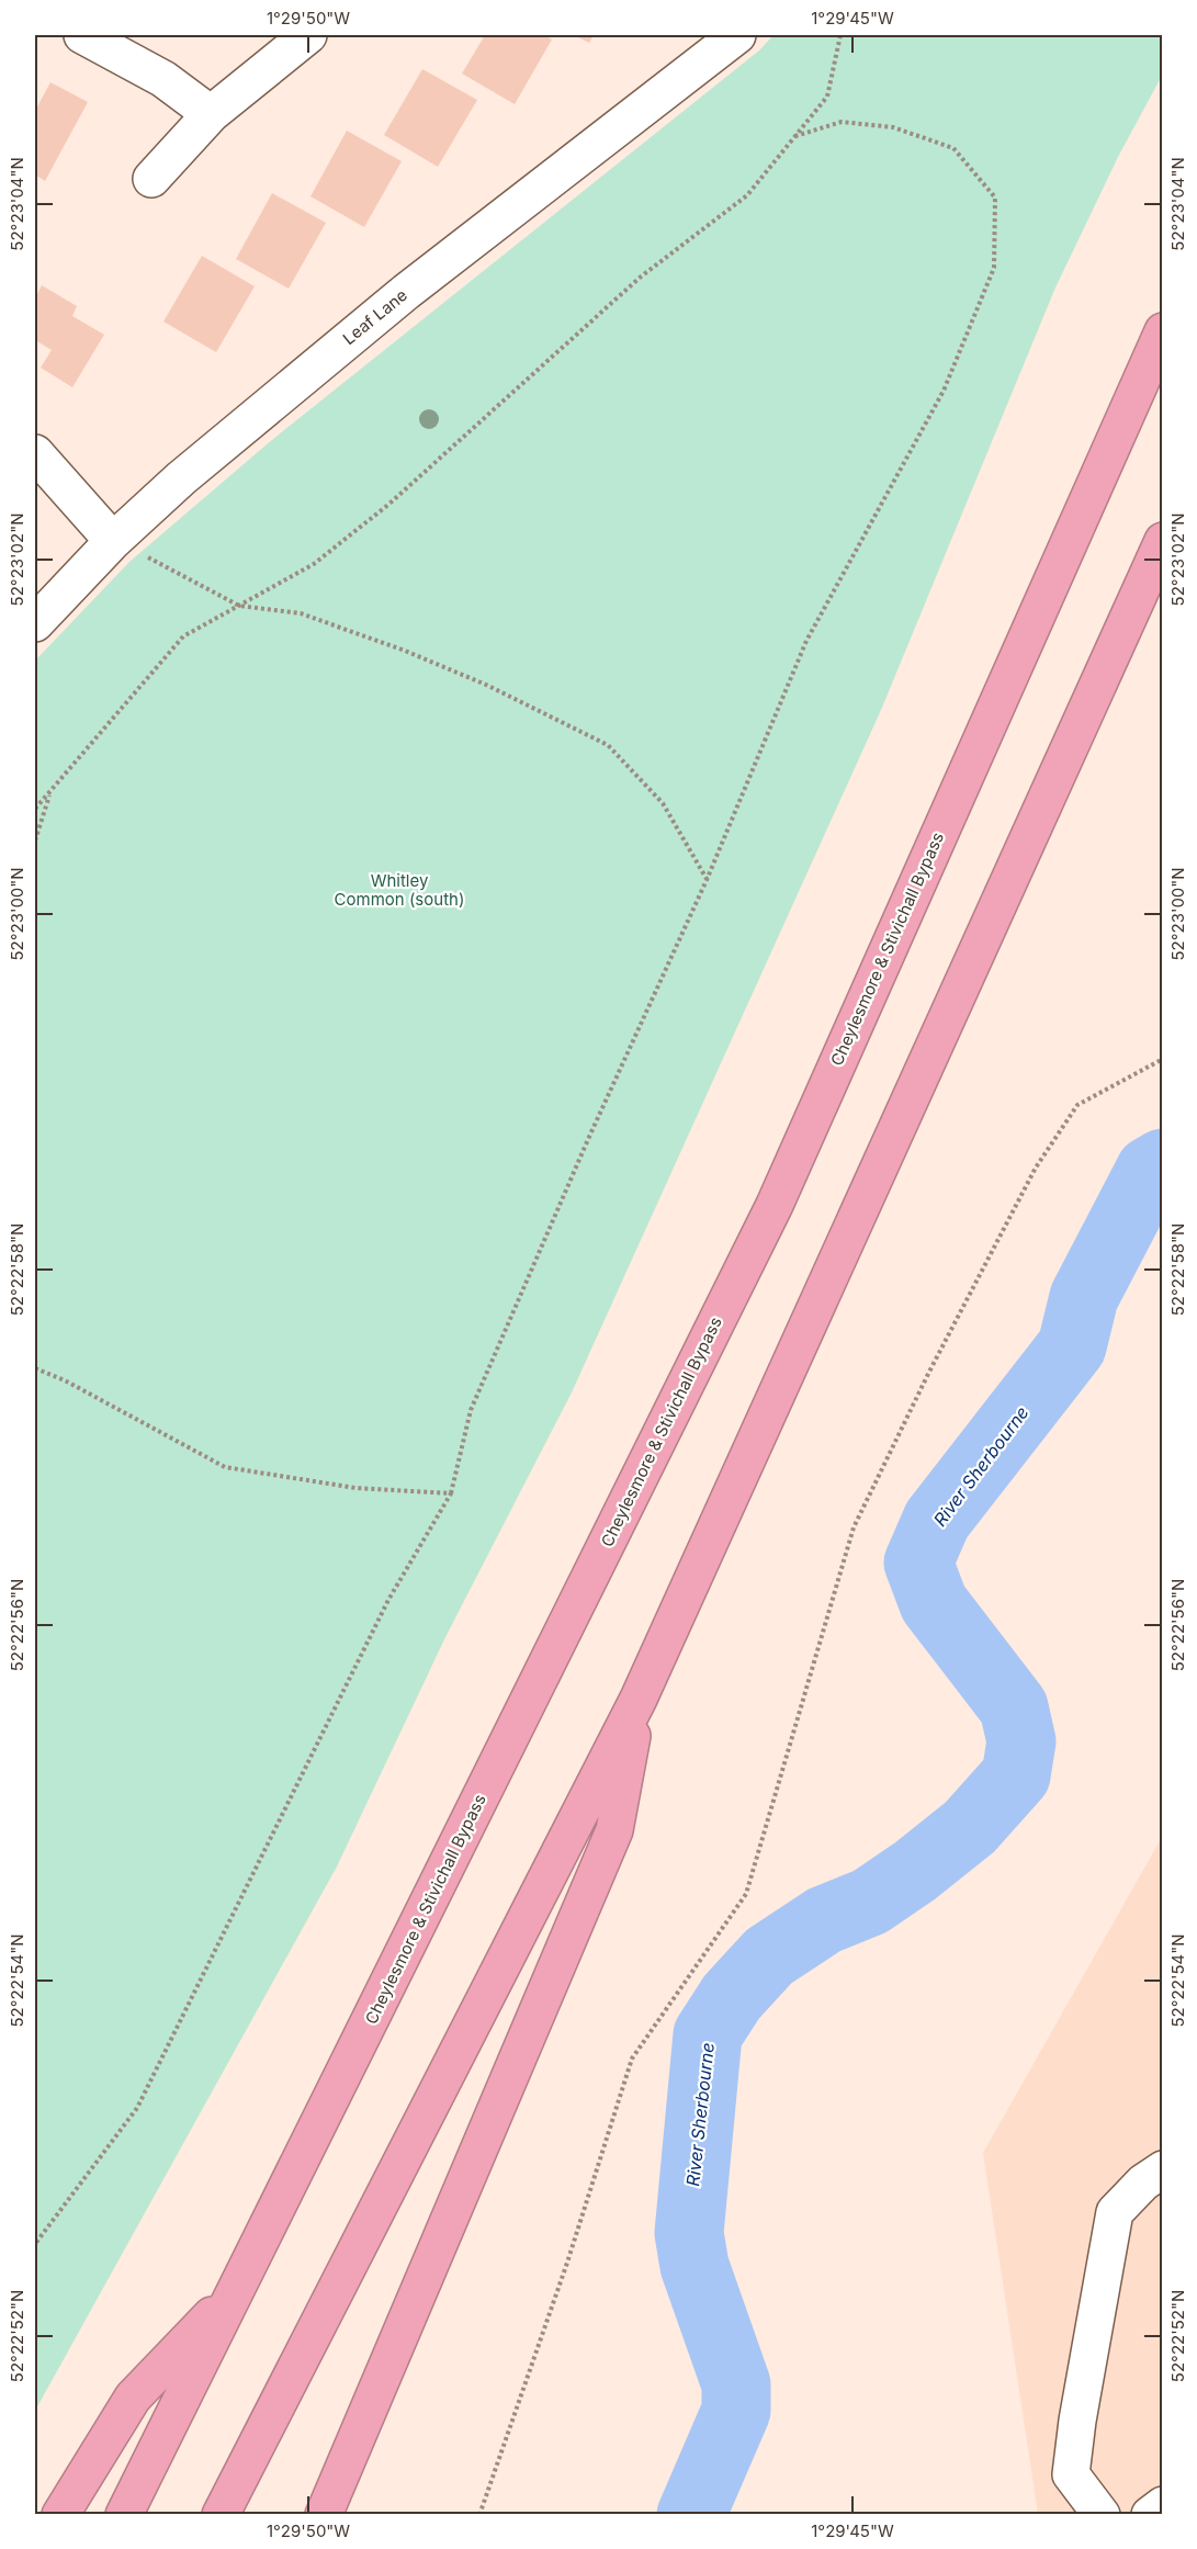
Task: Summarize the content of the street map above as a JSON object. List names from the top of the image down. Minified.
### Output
{"streets":{"highway":["Cheylesmore & Stivichall Bypass"],"street":["Leaf Lane"]},"water":["River Sherbourne"],"parks":["Whitley Common (south)"],"coordinates":["1°29'50\"W","1°29'45\"W","52°23'04\"N","52°23'02\"N","52°23'00\"N","52°22'58\"N","52°22'56\"N","52°22'54\"N","52°22'52\"N"]}
